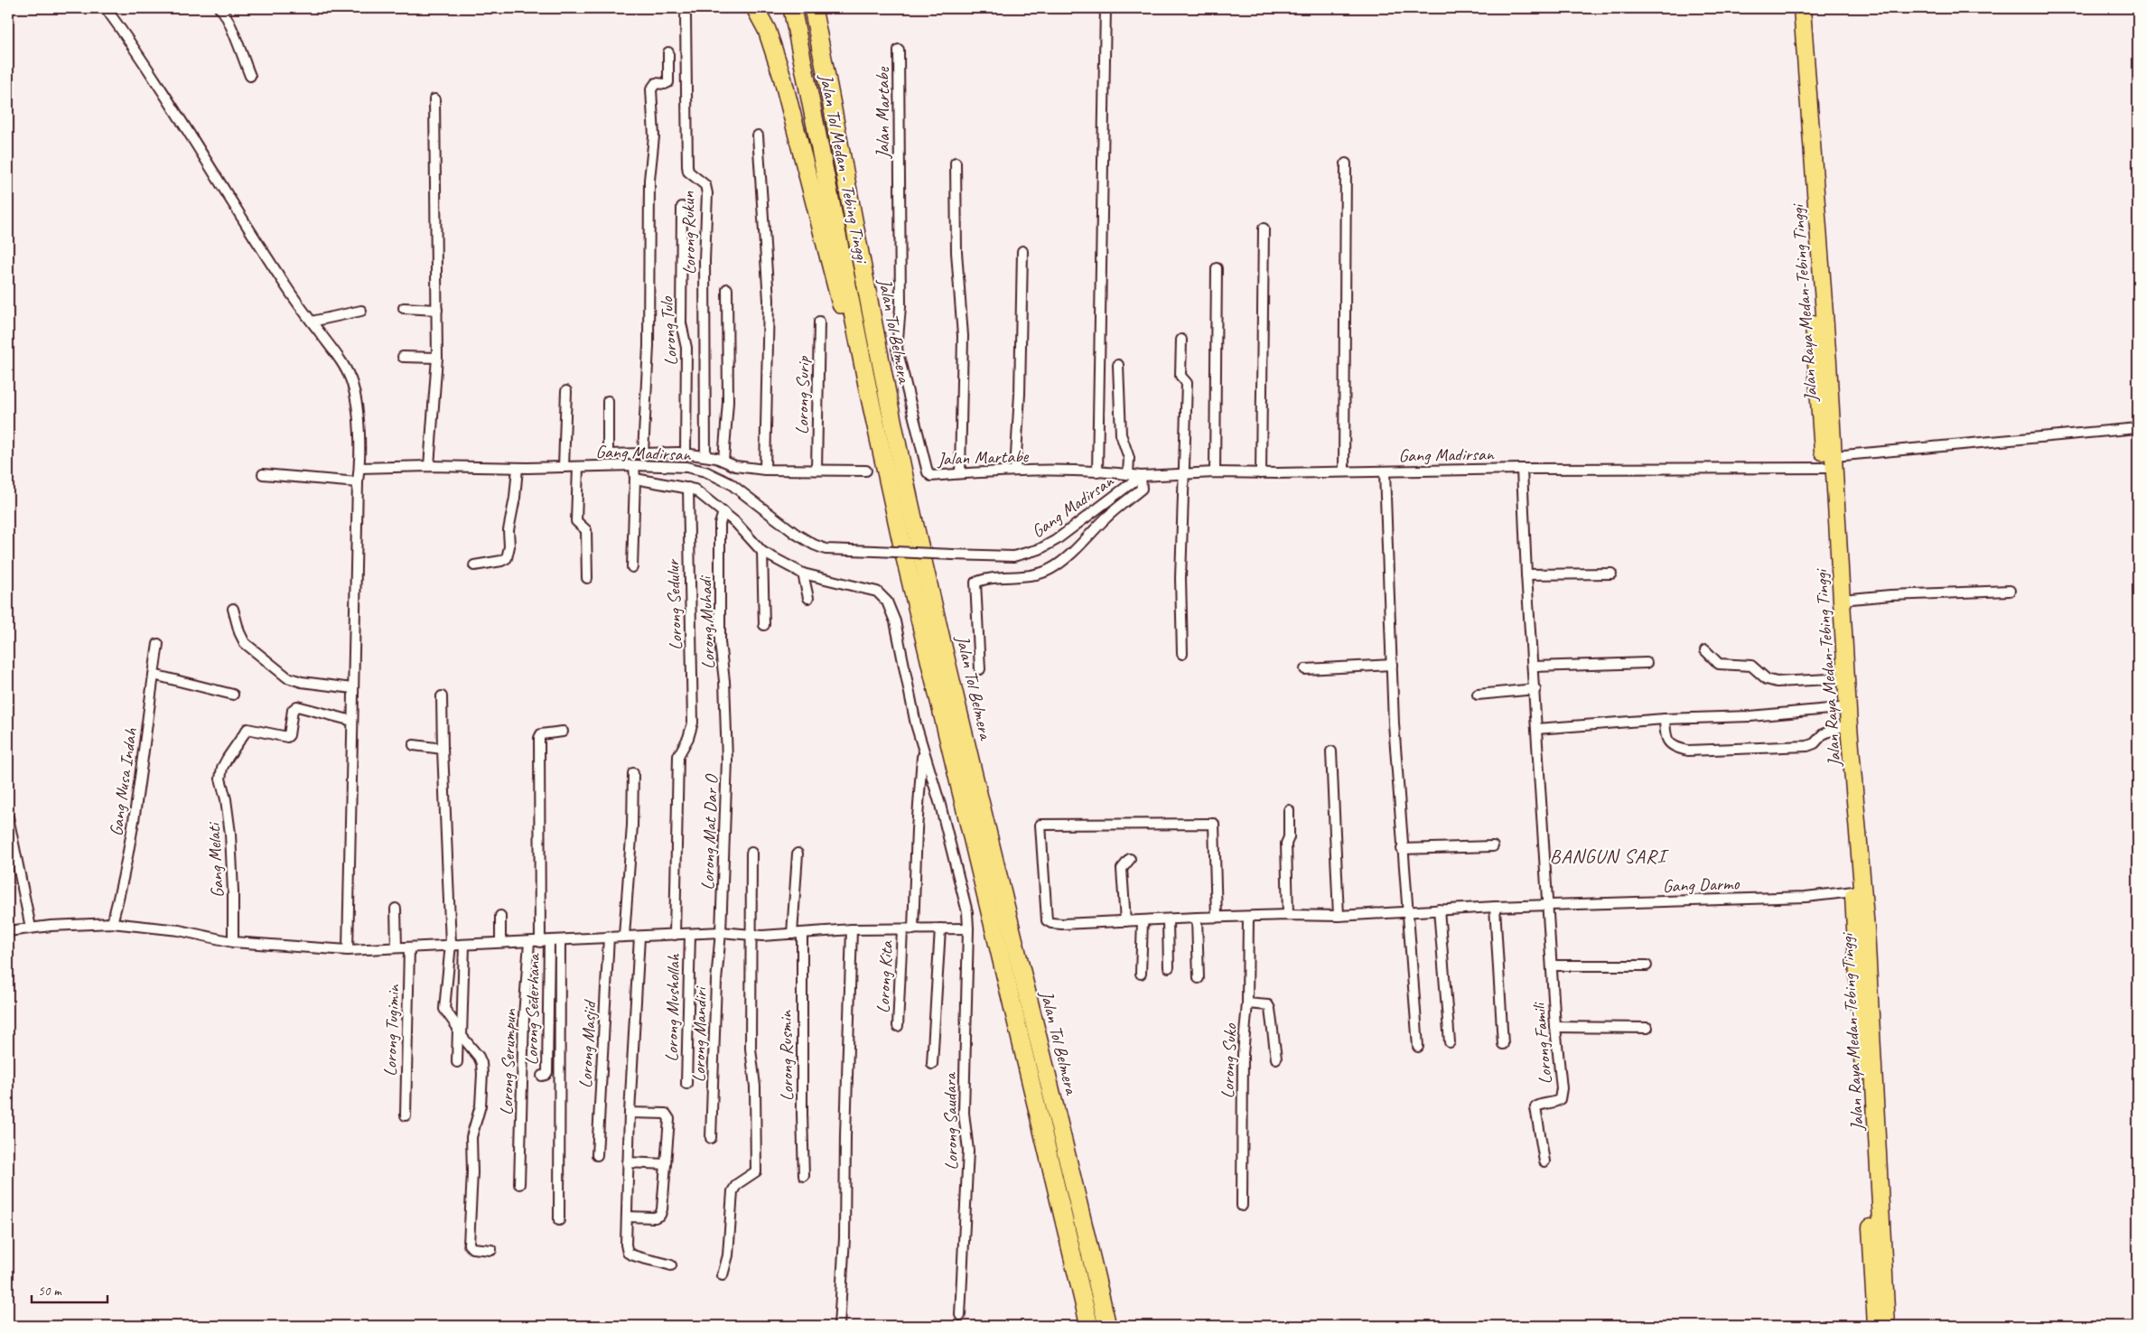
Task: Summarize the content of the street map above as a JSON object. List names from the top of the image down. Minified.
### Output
{"streets":{"highway":["Jalan Tol Medan - Tebing Tinggi","Jalan Raya Medan-Tebing Tinggi","Jalan Tol Belmera"],"street":["Jalan Martabe","Lorong Rukun","Lorong Tulo","Lorong Surip","Gang Madirsan","Lorong Sedulur","Lorong Muhadi","Gang Nusa Indah","Lorong Mat Dar O","Gang Melati","Gang Darmo","Lorong Kita","Lorong Mushollah","Lorong Sederhana","Lorong Tugimin","Lorong Mandiri","Lorong Famili","Lorong Masjid","Lorong Rusmin","Lorong Suko","Lorong Serumpun","Lorong Saudara"]},"crossings":[["Jalan Martabe","Gang Madirsan"],["Jalan Tol Medan - Tebing Tinggi","Jalan Tol Belmera"],["Jalan Raya Medan-Tebing Tinggi","Gang Madirsan"],["Jalan Raya Medan-Tebing Tinggi","Gang Darmo"],["Gang Madirsan","Lorong Famili"],["Lorong Muhadi","Lorong Mat Dar O"],["Lorong Mat Dar O","Lorong Mandiri"],["Gang Darmo","Lorong Famili"],["Gang Darmo","Lorong Suko"]],"districts":["BANGUN SARI"],"scale_bar":"50 m"}
